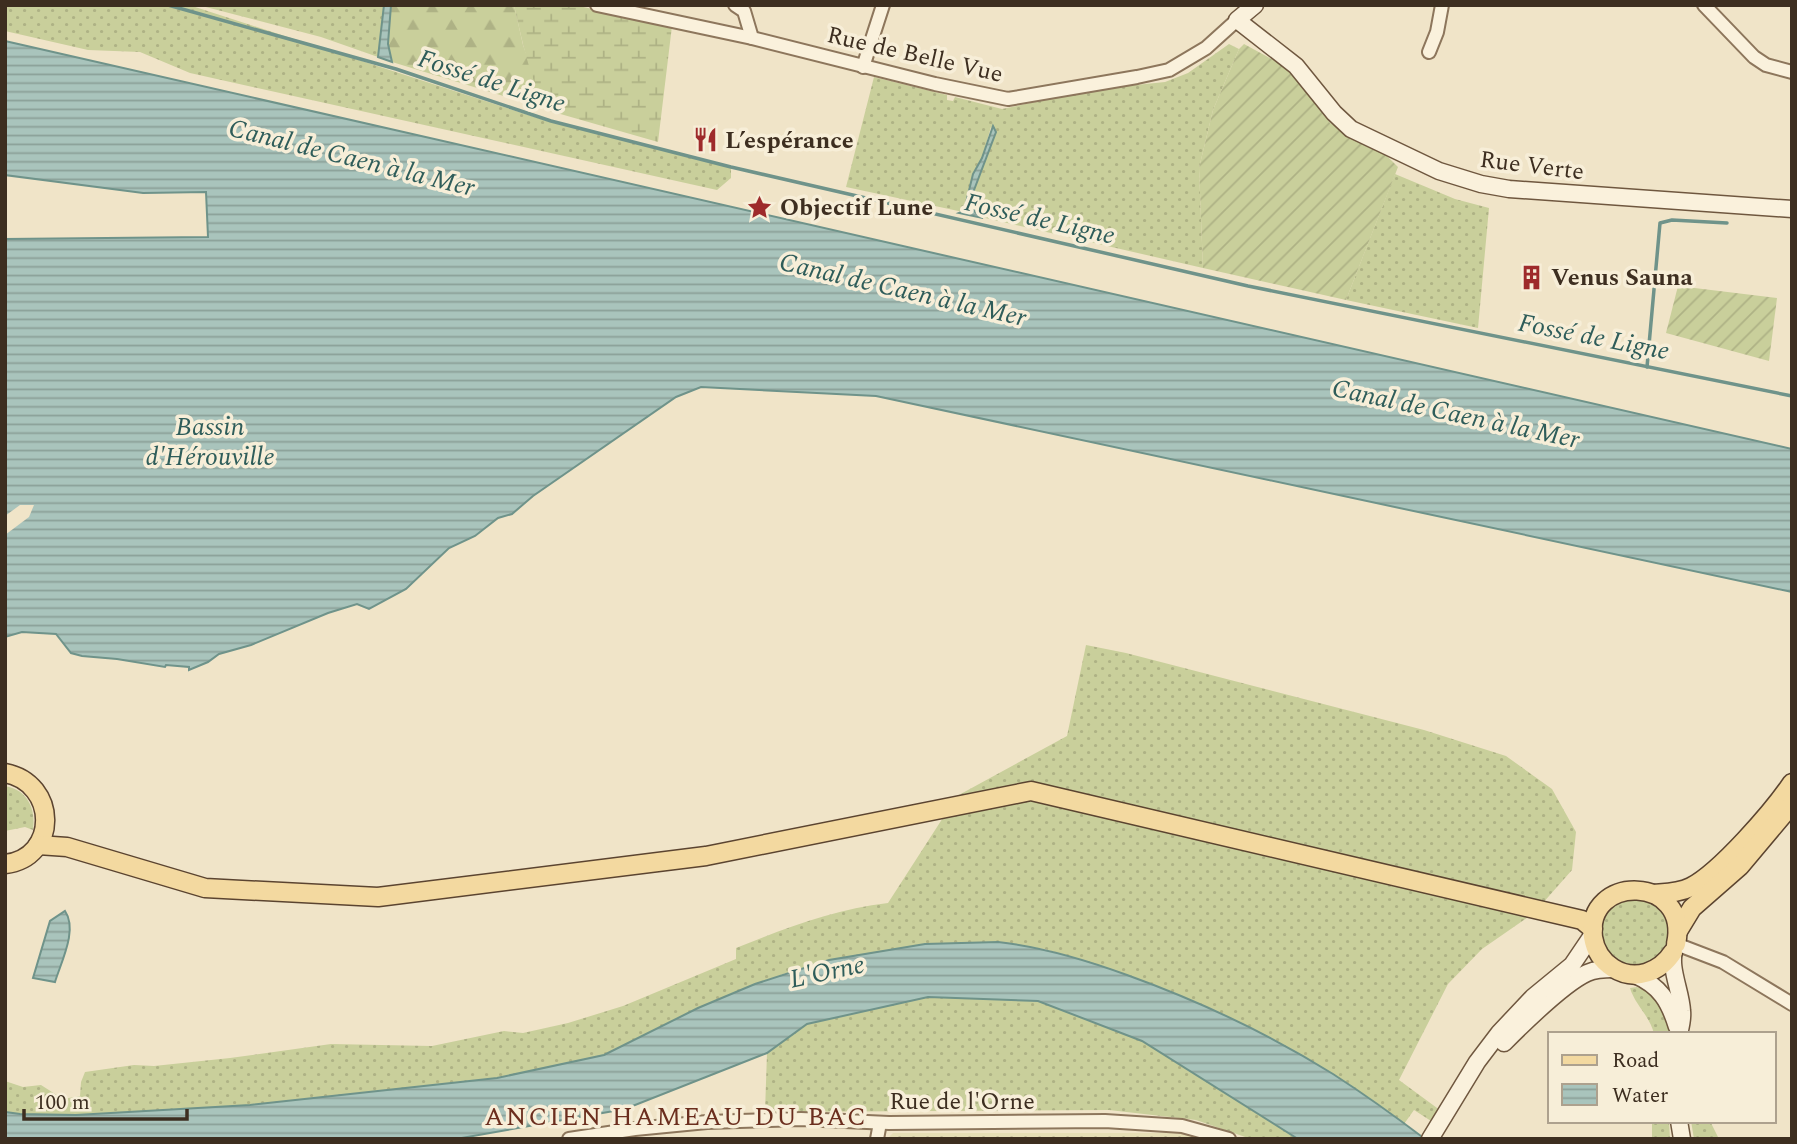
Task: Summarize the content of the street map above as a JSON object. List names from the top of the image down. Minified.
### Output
{"streets":{"street":["Rue de Belle Vue","Rue Verte","Rue de l'Orne"]},"crossings":[["Rue de Belle Vue","Rue Verte"]],"districts":["ANCIEN HAMEAU DU BAC"],"water":["Fossé de Ligne","Canal de Caen à la Mer","Bassin d'Hérouville","L'Orne"],"places":{"restaurant":["L’espérance"],"place":["Objectif Lune"],"building":["Venus Sauna"]},"legend":["Road","Water"],"scale_bar":"100 m"}
